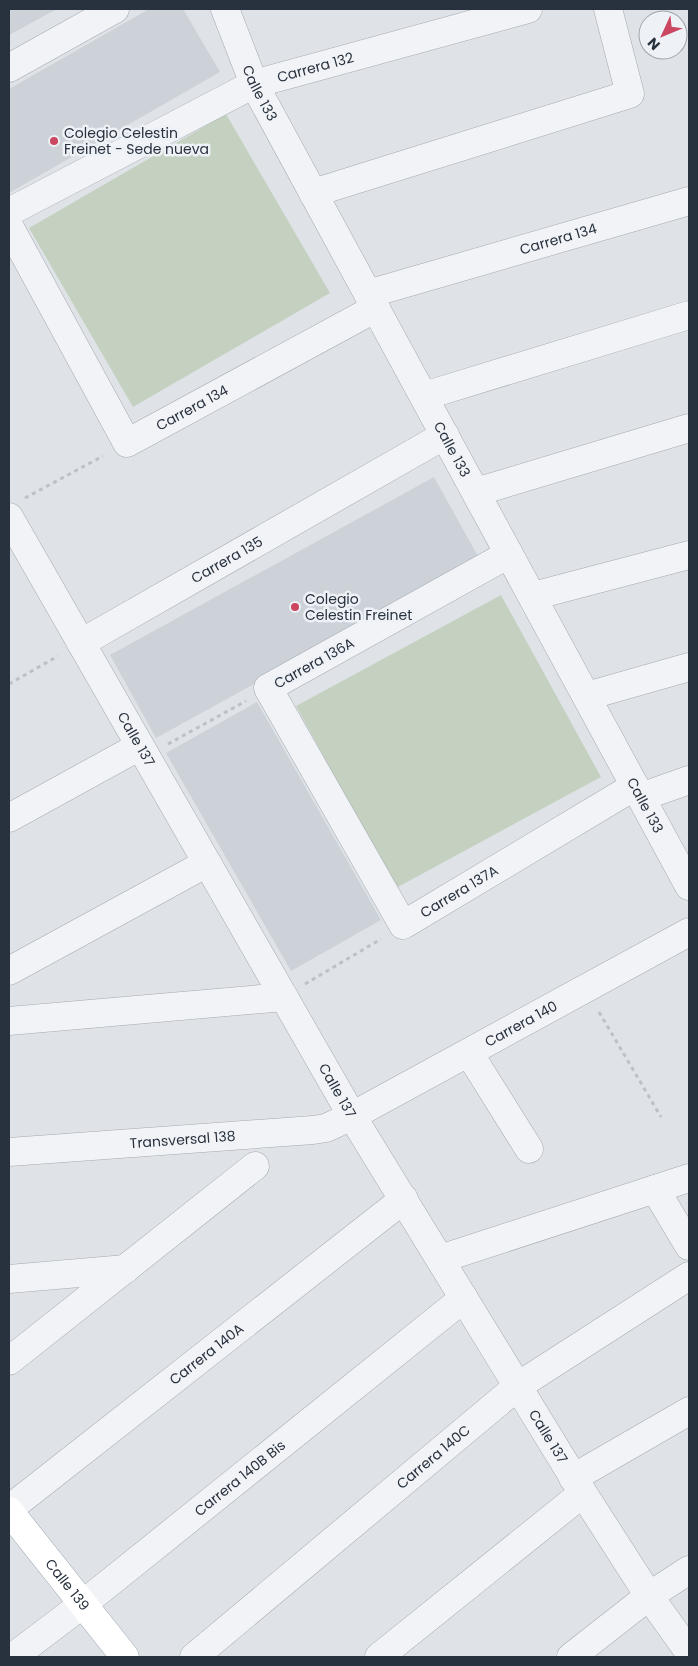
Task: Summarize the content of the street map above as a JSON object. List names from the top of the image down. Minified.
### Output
{"streets":{"main road":["Calle 139"],"street":["Carrera 132","Calle 133","Carrera 134","Carrera 135","Carrera 136A","Calle 137","Carrera 137A","Carrera 140","Transversal 138","Carrera 140A","Carrera 140C","Carrera 140B Bis"]},"crossings":[["Carrera 132","Calle 133"],["Calle 133","Carrera 134"],["Calle 133","Carrera 135"],["Calle 133","Carrera 136A"],["Calle 133","Carrera 137A"],["Carrera 135","Calle 137"],["Carrera 136A","Calle 137"],["Calle 137","Carrera 140"],["Calle 137","Transversal 138"],["Calle 137","Carrera 140A"],["Calle 137","Carrera 140C"],["Calle 137","Carrera 140B Bis"],["Carrera 140","Transversal 138"],["Carrera 140A","Calle 139"],["Carrera 140B Bis","Calle 139"]],"places":["Colegio Celestin Freinet - Sede nueva","Colegio Celestin Freinet"],"north":"bottom left"}
